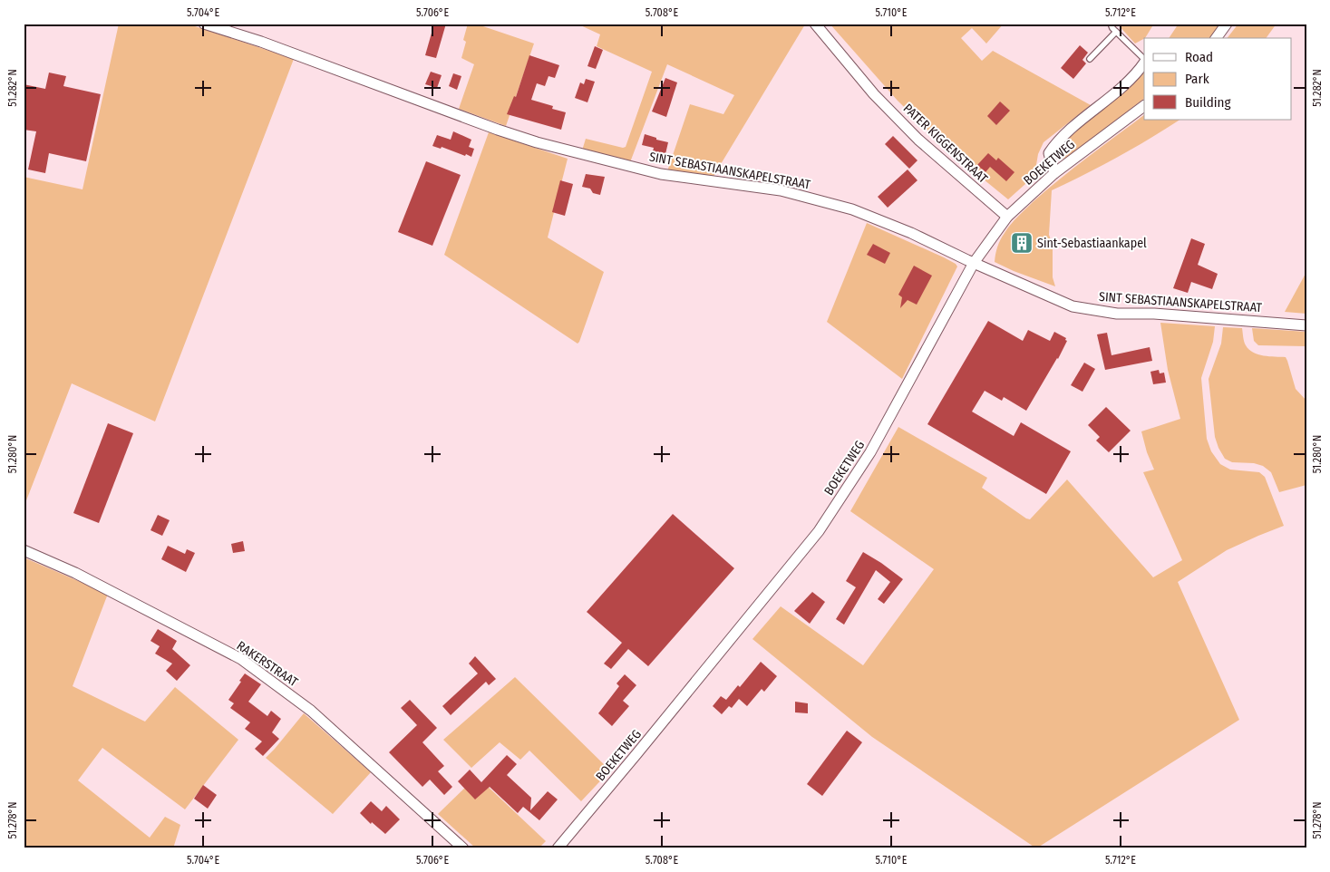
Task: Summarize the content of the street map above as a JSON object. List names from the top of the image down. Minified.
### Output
{"streets":{"street":["PATER KIGGENSTRAAT","BOEKETWEG","SINT SEBASTIAANSKAPELSTRAAT","RAKERSTRAAT"]},"crossings":[["PATER KIGGENSTRAAT","BOEKETWEG"],["BOEKETWEG","SINT SEBASTIAANSKAPELSTRAAT"]],"places":{"building":["Sint-Sebastiaankapel"]},"legend":["Road","Park","Building"],"coordinates":["5.704°E","5.706°E","5.708°E","5.710°E","5.712°E","51.282°N","51.280°N","51.278°N"]}
